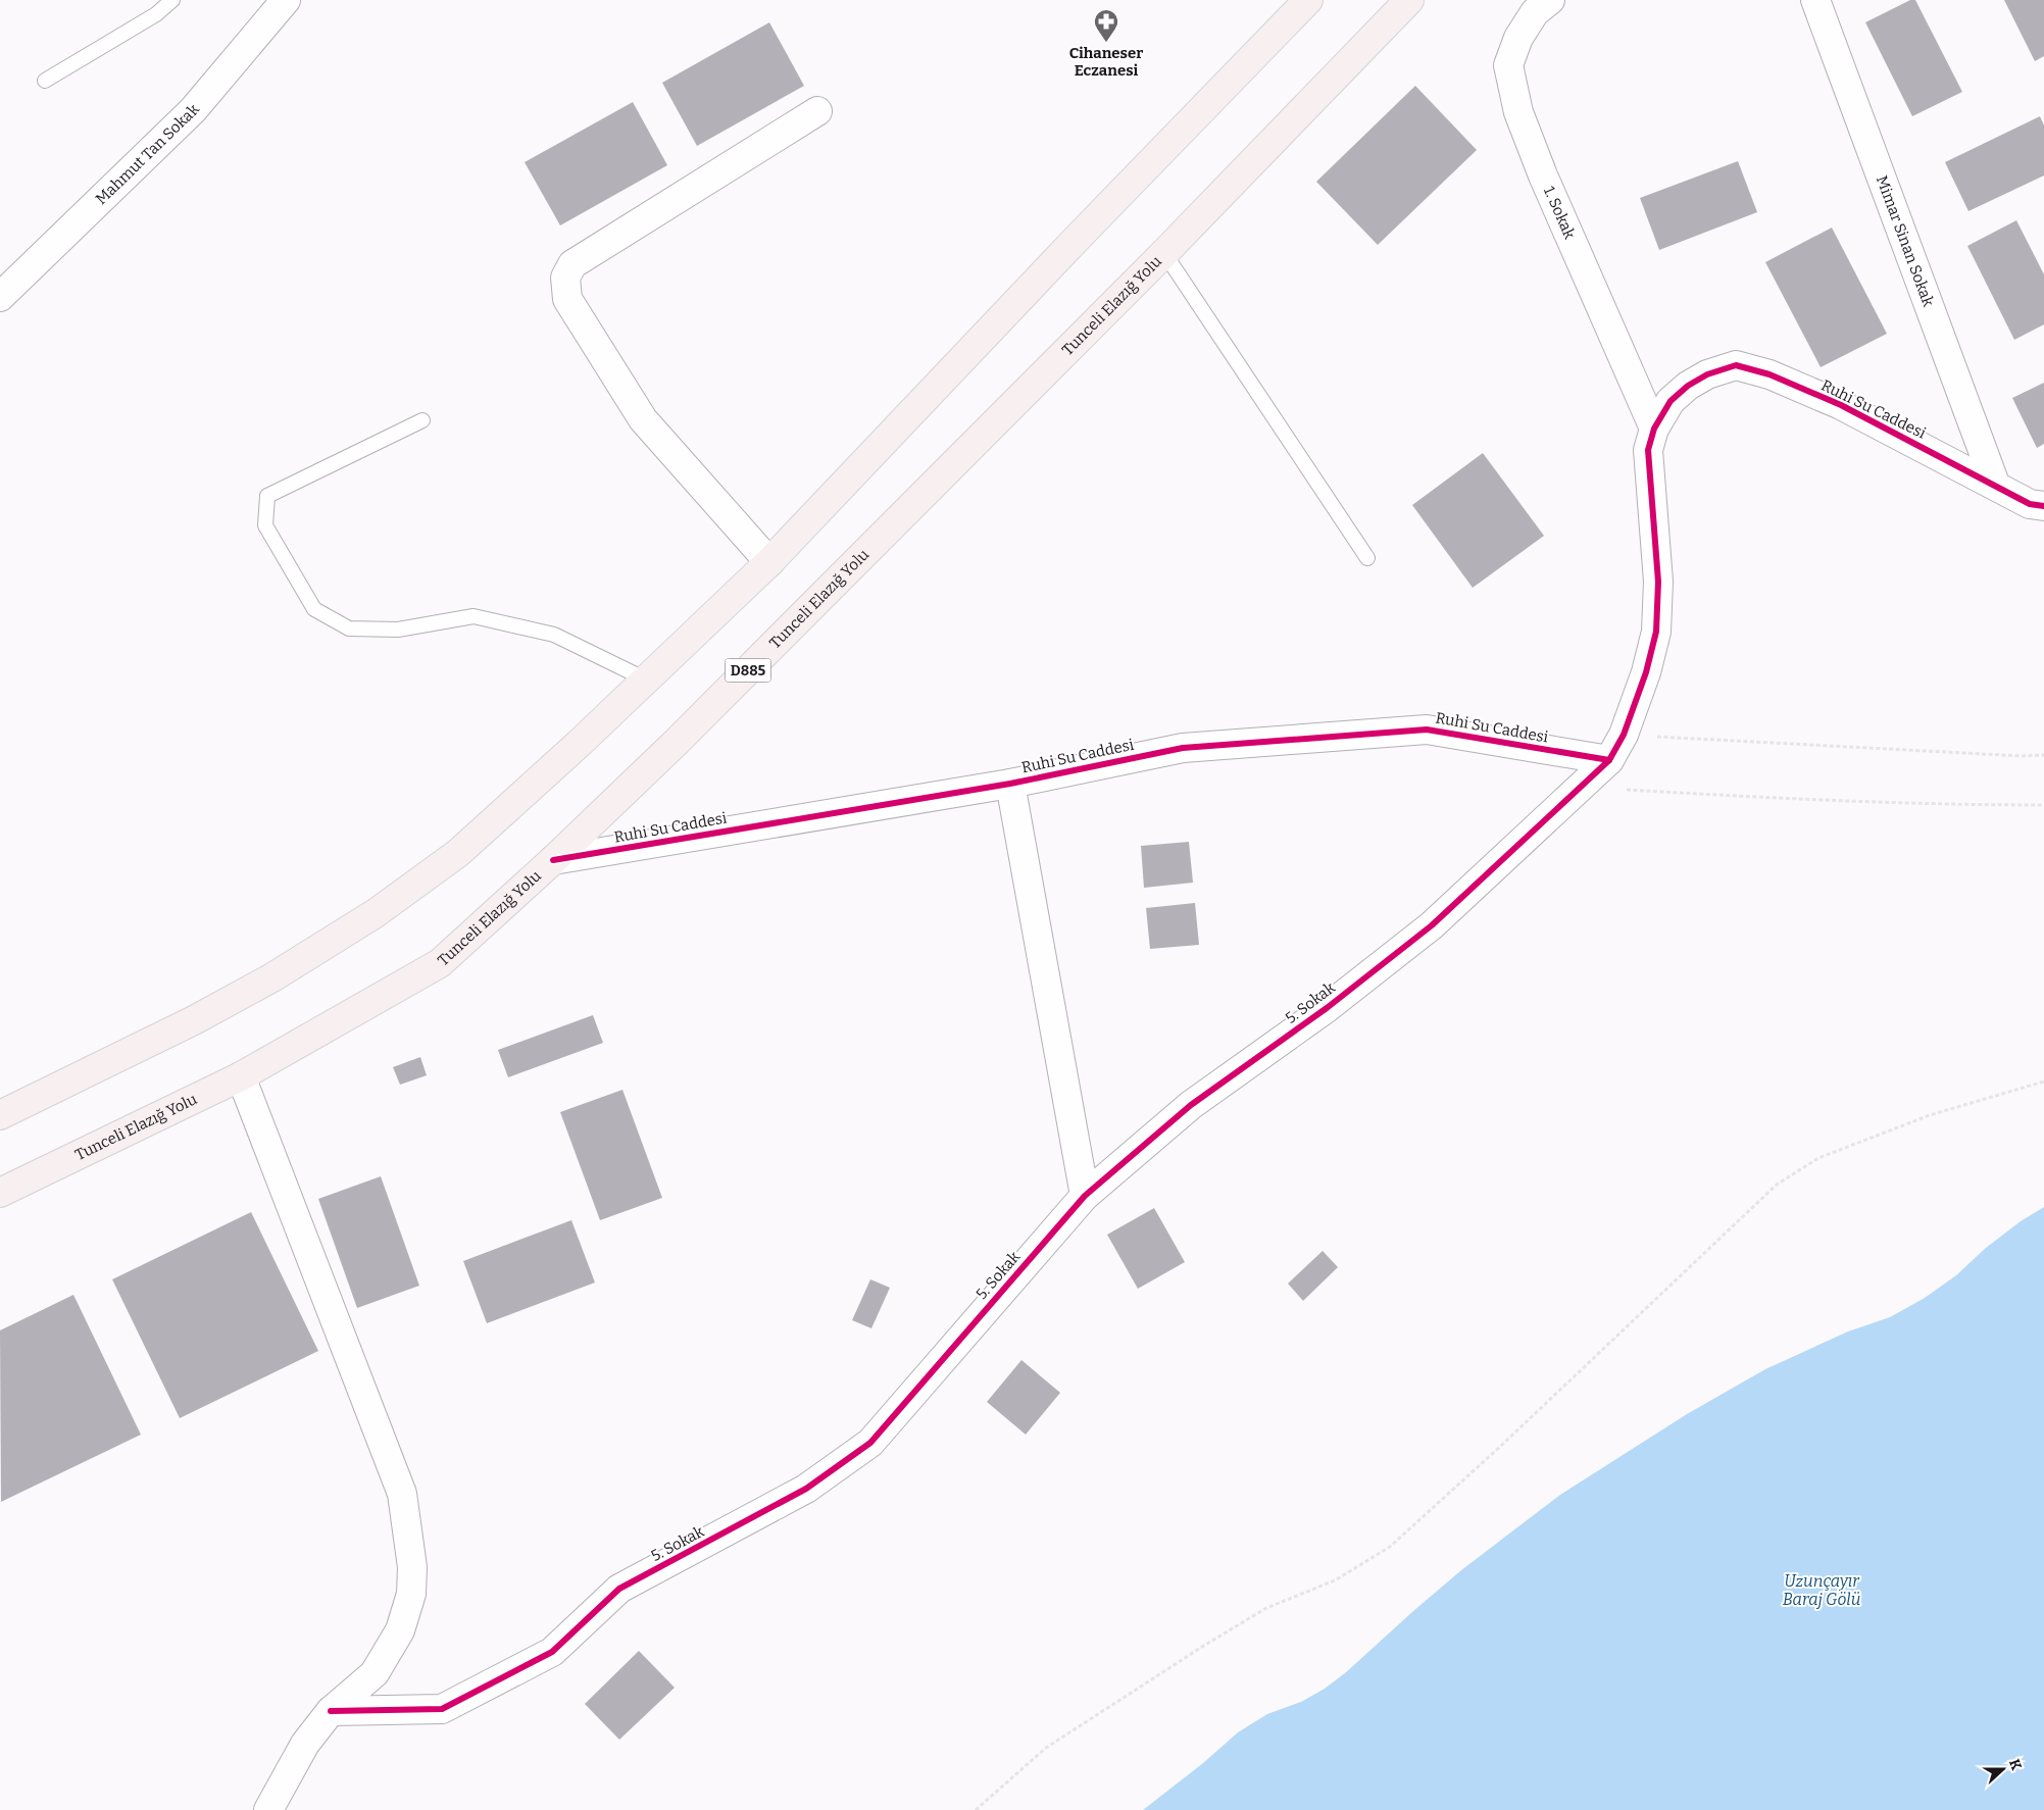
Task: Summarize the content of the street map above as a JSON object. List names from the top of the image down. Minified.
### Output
{"streets":{"main road":["Tunceli Elazığ Yolu","D885"],"street":["Mahmut Tan Sokak","1. Sokak","Mimar Sinan Sokak","Ruhi Su Caddesi","5. Sokak"]},"crossings":[["1. Sokak","Ruhi Su Caddesi"],["Mimar Sinan Sokak","Ruhi Su Caddesi"],["Tunceli Elazığ Yolu","Ruhi Su Caddesi"],["Ruhi Su Caddesi","5. Sokak"]],"water":["Uzunçayır Baraj Gölü"],"places":{"pharmacy":["Cihaneser Eczanesi"]},"north":"right"}
